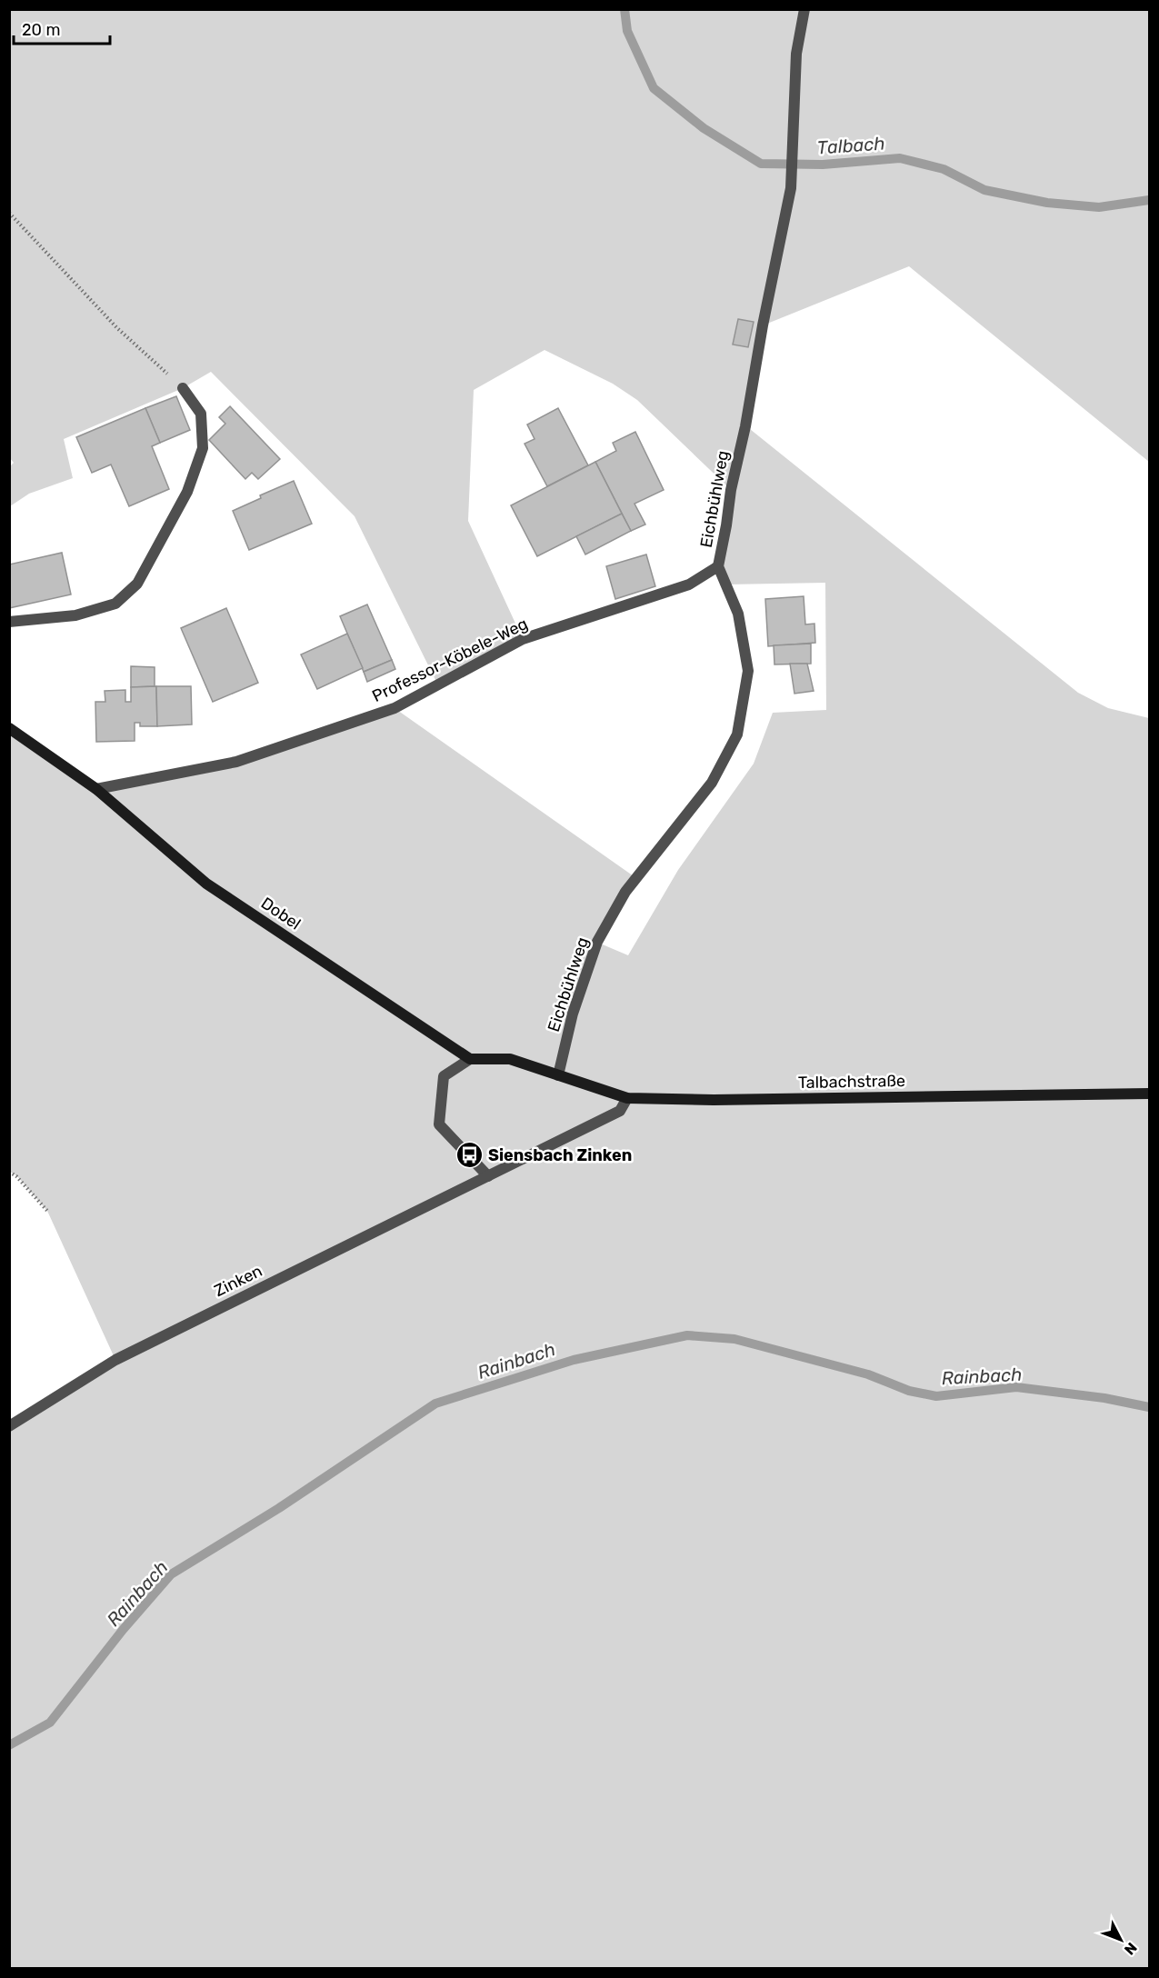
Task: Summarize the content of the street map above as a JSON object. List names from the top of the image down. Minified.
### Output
{"streets":{"street":["Eichbühlweg","Professor-Köbele-Weg","Dobel","Talbachstraße","Zinken"]},"crossings":[["Eichbühlweg","Professor-Köbele-Weg"],["Eichbühlweg","Talbachstraße"],["Professor-Köbele-Weg","Dobel"],["Talbachstraße","Zinken"]],"water":["Talbach","Rainbach"],"places":{"bus stop":["Siensbach Zinken"]},"scale_bar":"20 m","north":"bottom right"}
